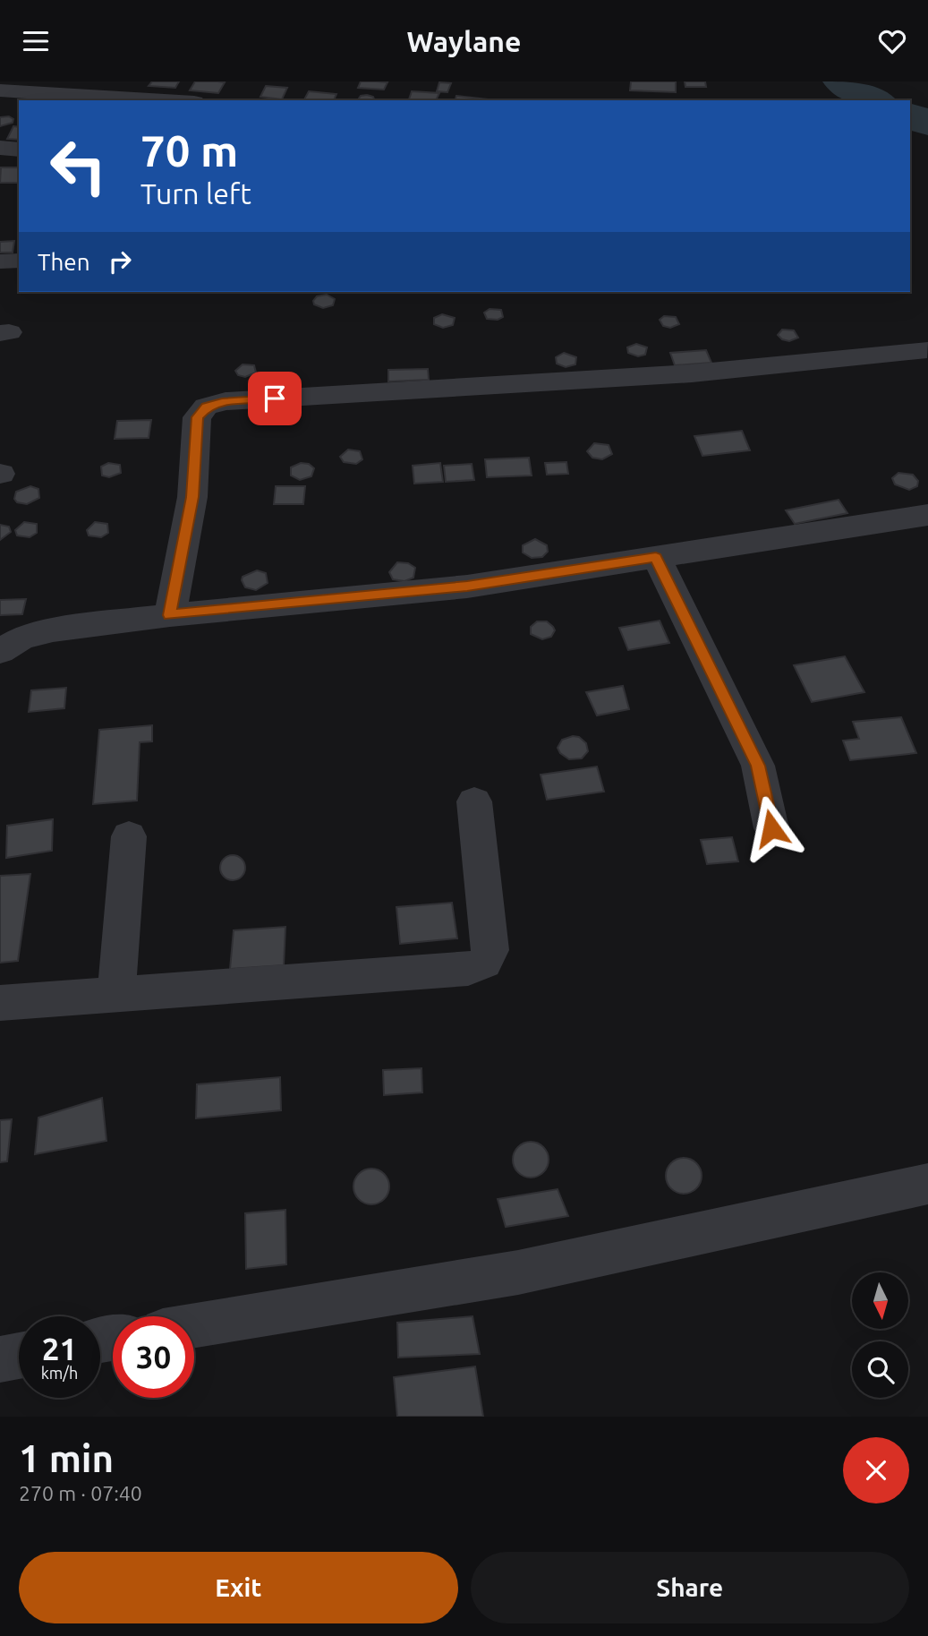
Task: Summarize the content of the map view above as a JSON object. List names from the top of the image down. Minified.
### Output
{"north":"bottom","page":{"header":"Waylane","turn":["70 m","Turn left"],"then":"Then","speed":"21 km/h","limit":"30","heading":["1 min","270 m · 07:40"],"buttons":["Exit","Share"]}}
